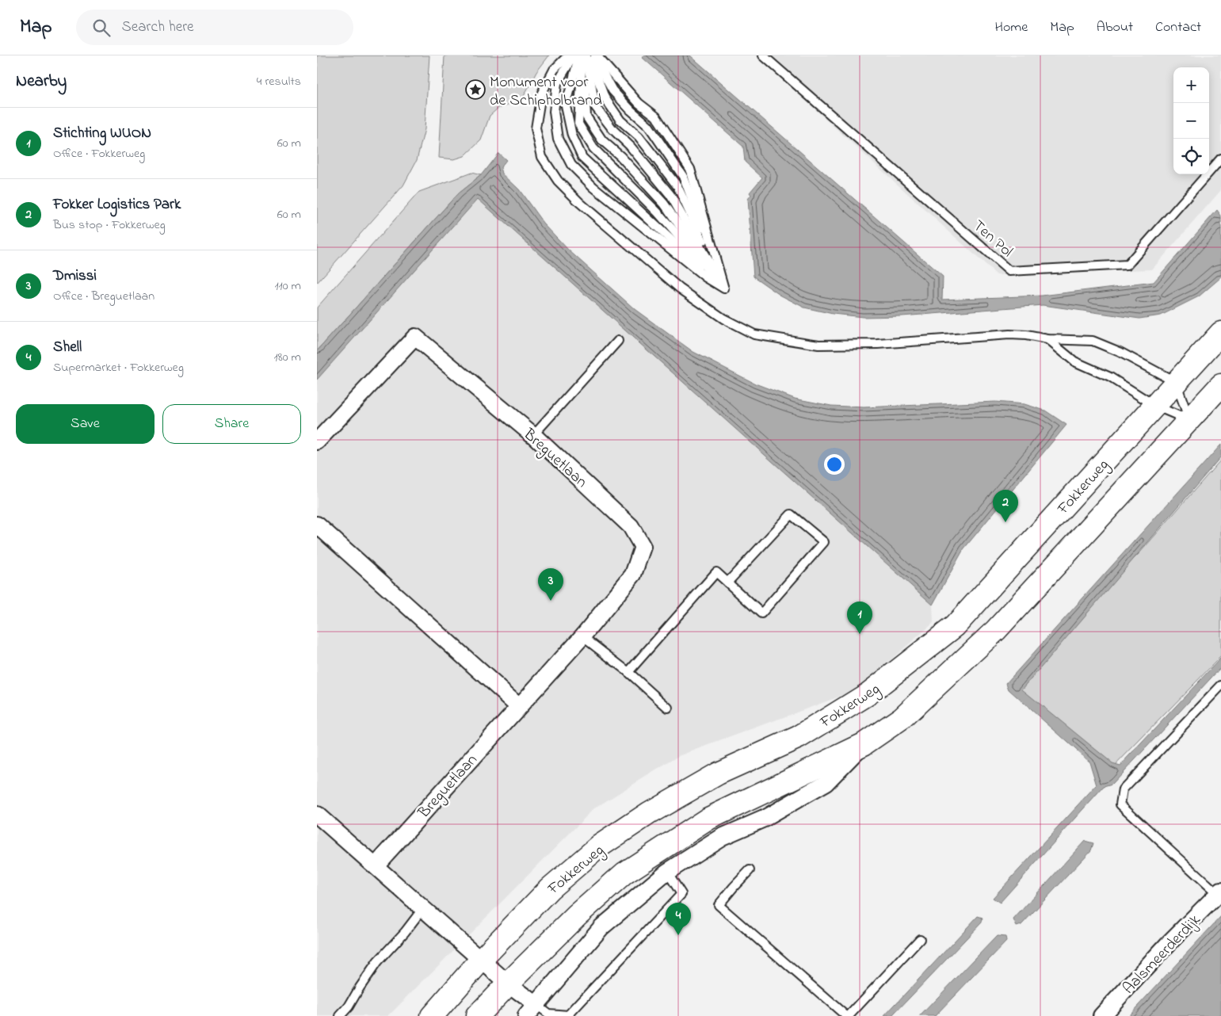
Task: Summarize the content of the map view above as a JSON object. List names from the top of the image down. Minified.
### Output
{"streets":{"main road":["Fokkerweg"],"street":["Breguetlaan","Aalsmeerderdijk"],"lane":["Ten Pol"]},"places":{"place":["Monument voor de Schipholbrand"]},"page":{"header":"Map","search":"Search here","nav":["Home","Map","About","Contact"],"heading":["Nearby","4 results"],"map_buttons":["+","−"],"list":[{"mark":"1","name":"Stichting WUON","note":"Office · Fokkerweg","value":"60 m"},{"mark":"2","name":"Fokker Logistics Park","note":"Bus stop · Fokkerweg","value":"60 m"},{"mark":"3","name":"Dmissi","note":"Office · Breguetlaan","value":"110 m"},{"mark":"4","name":"Shell","note":"Supermarket · Fokkerweg","value":"180 m"}],"buttons":["Save","Share"],"pins":["2","3","1","4"]}}
